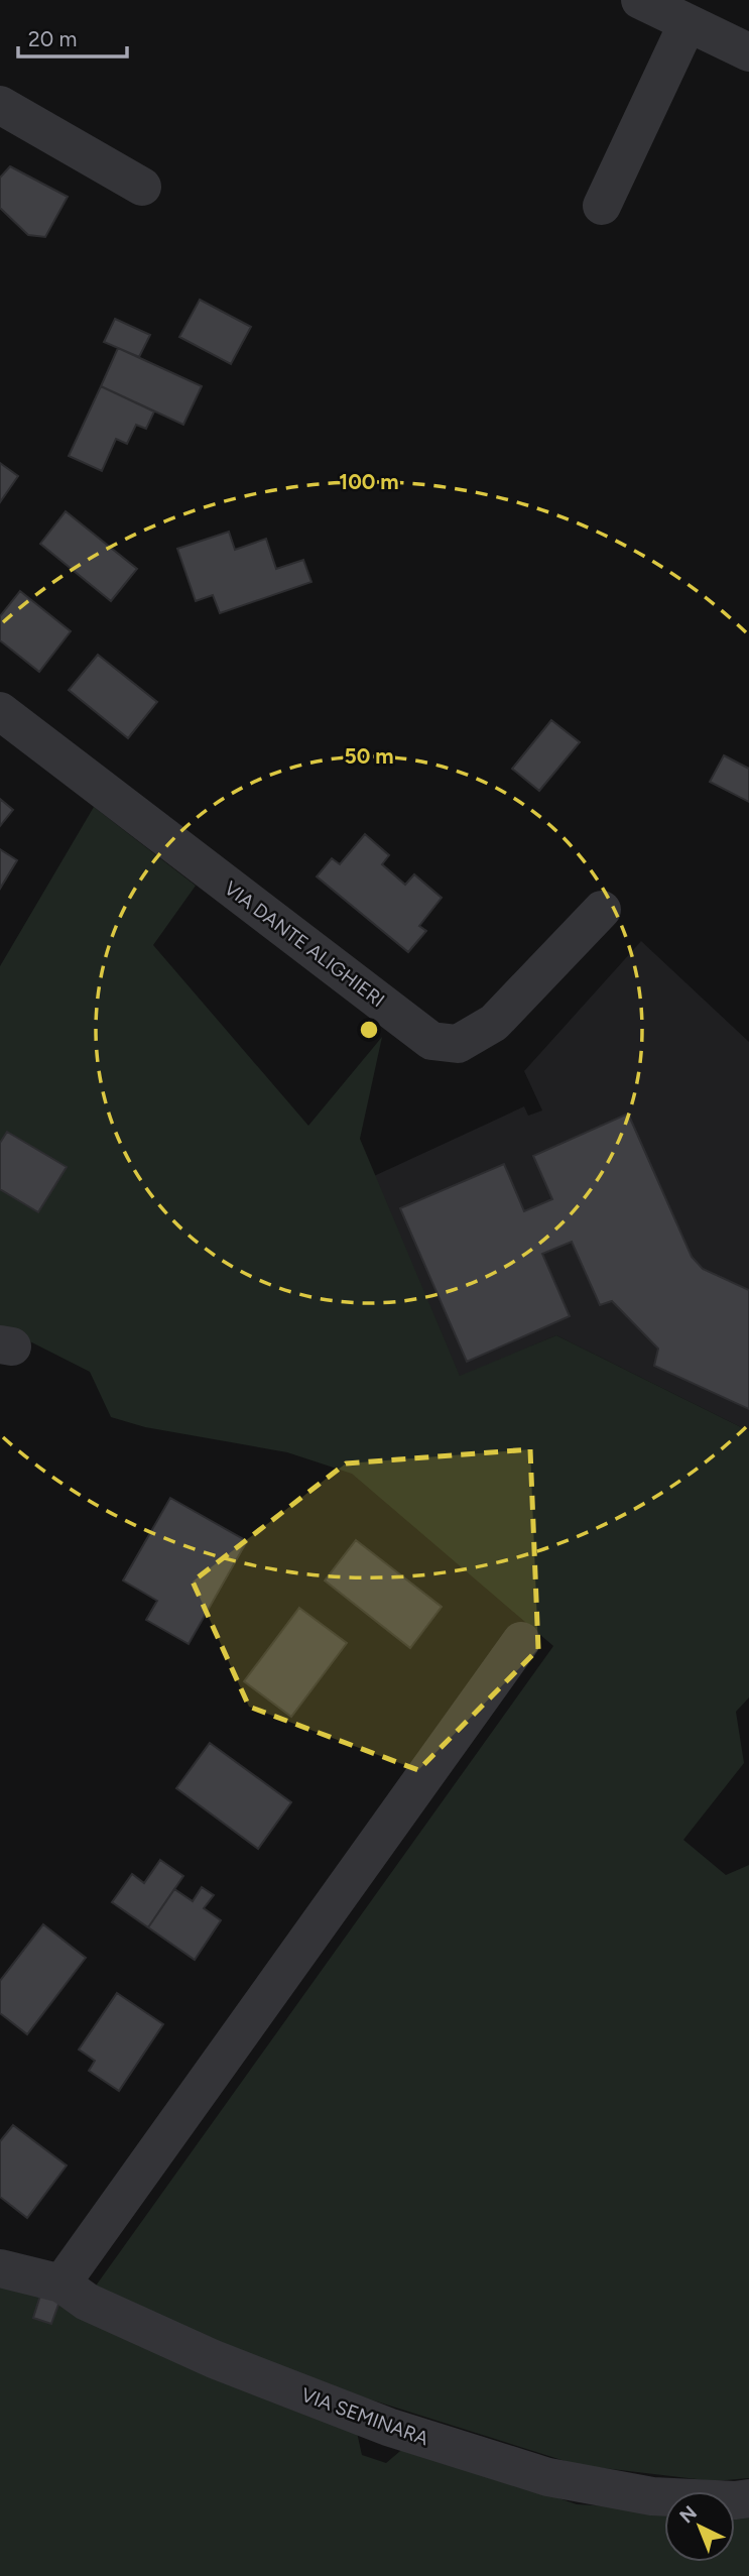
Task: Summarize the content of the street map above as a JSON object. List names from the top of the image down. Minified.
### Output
{"streets":{"street":["VIA DANTE ALIGHIERI","VIA SEMINARA"]},"scale_bar":"20 m","north":"top left","rings":["100 m","50 m"]}
